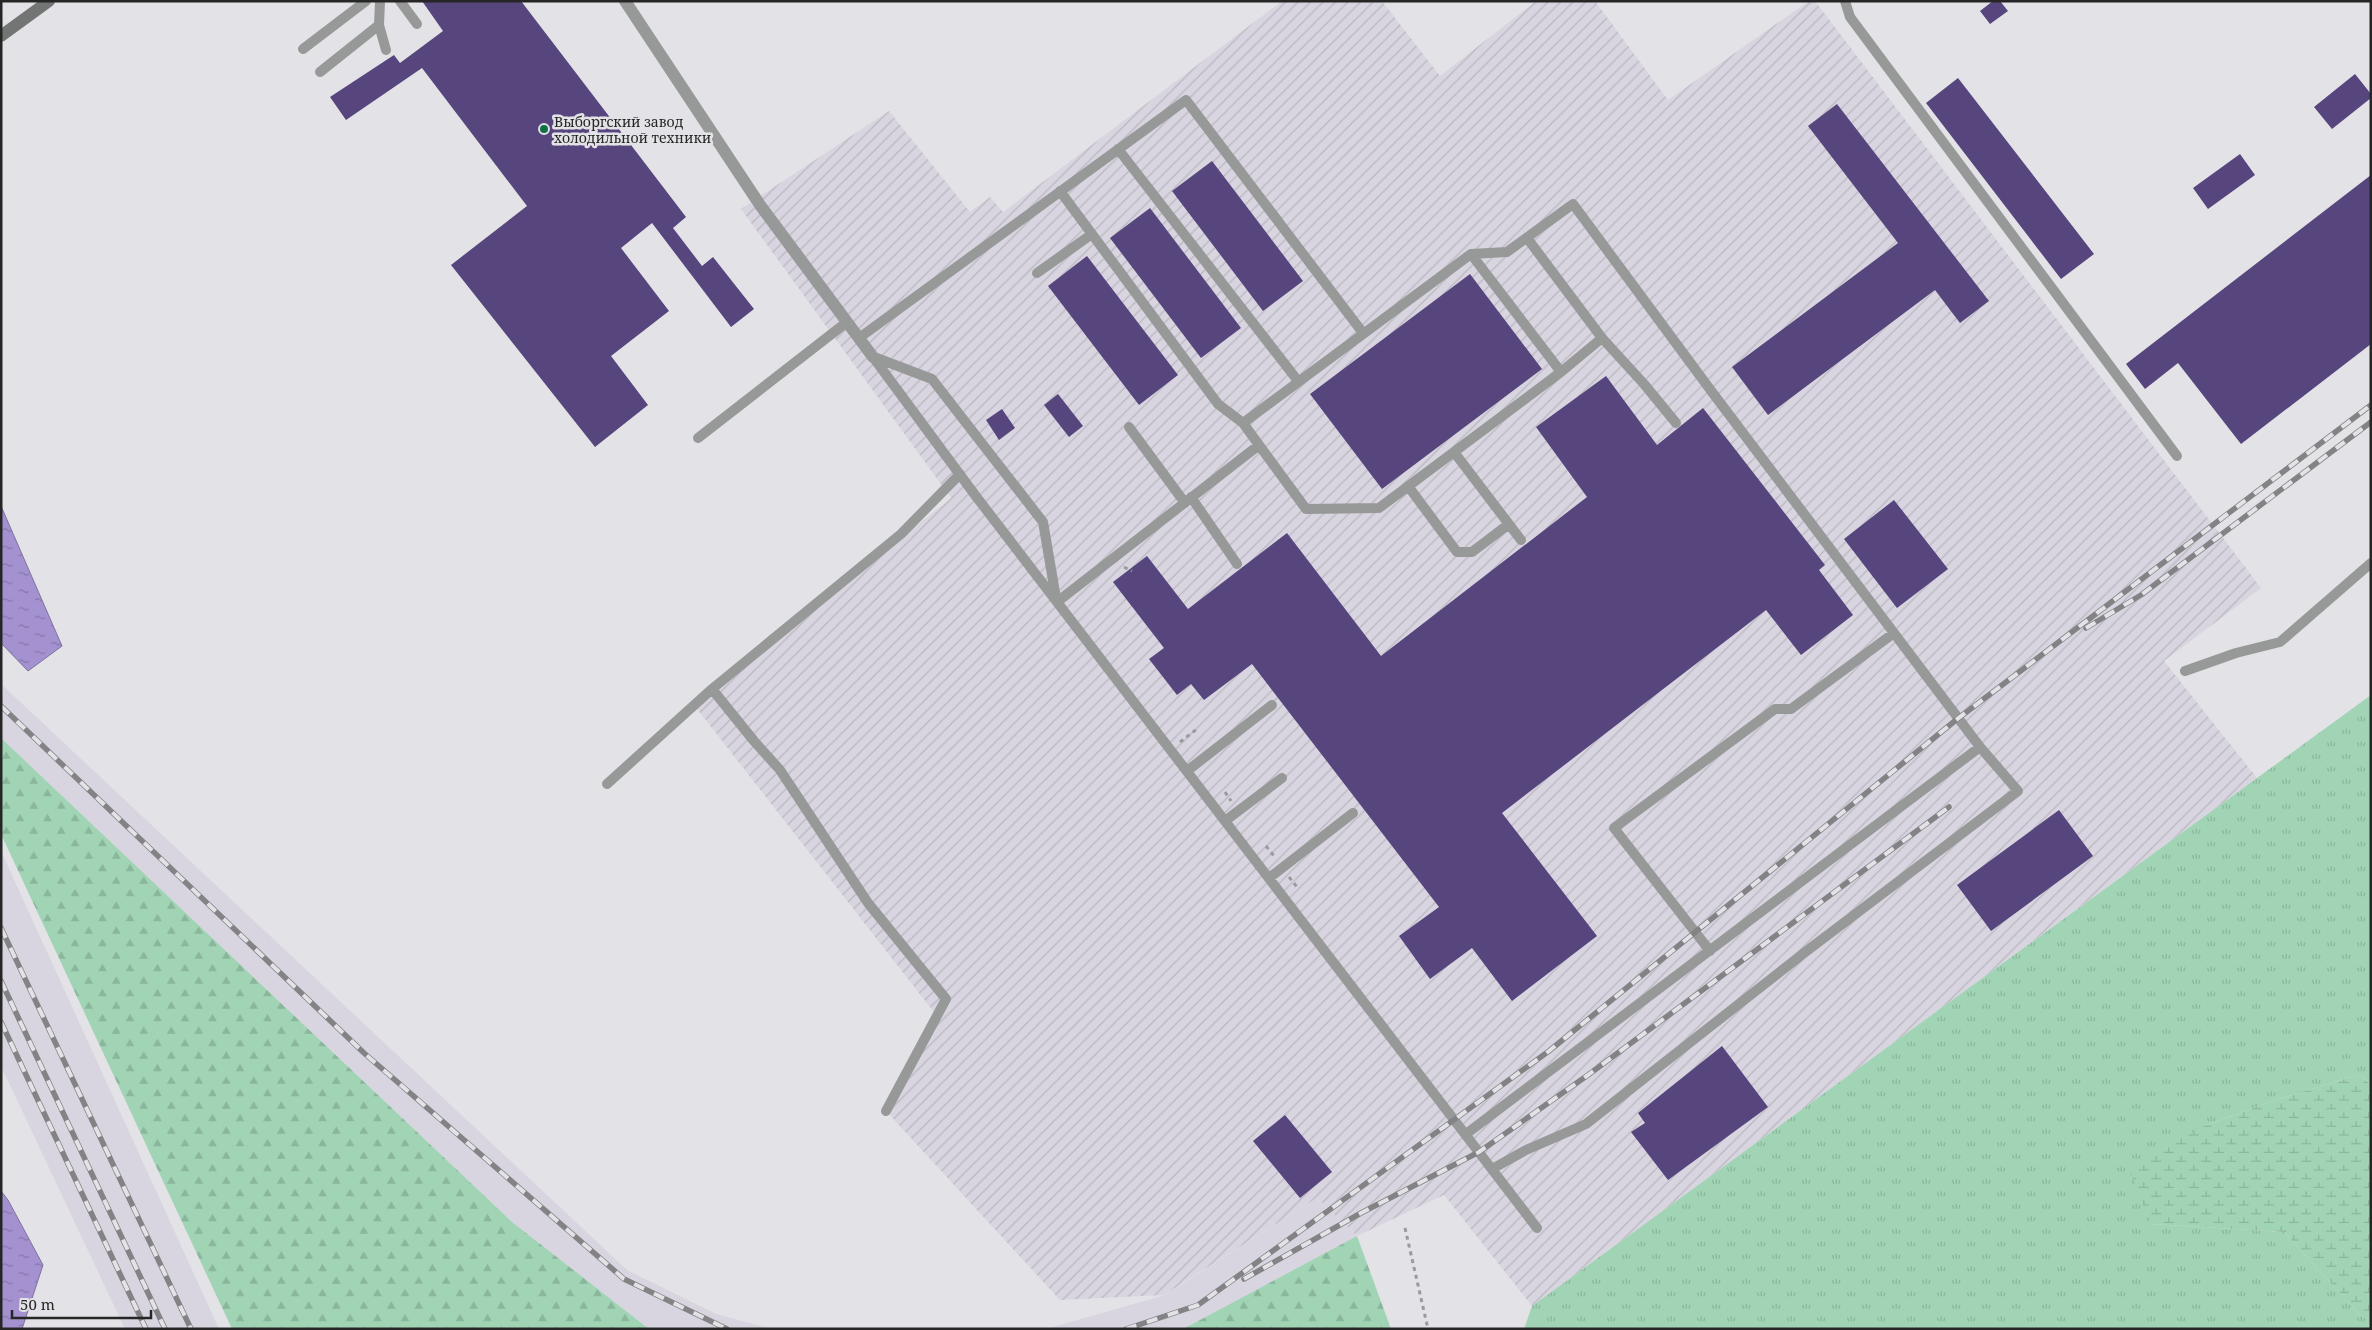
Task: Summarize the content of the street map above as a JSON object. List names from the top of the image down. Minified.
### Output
{"places":["Выборгский завод холодильной техники"],"scale_bar":"50 m"}
